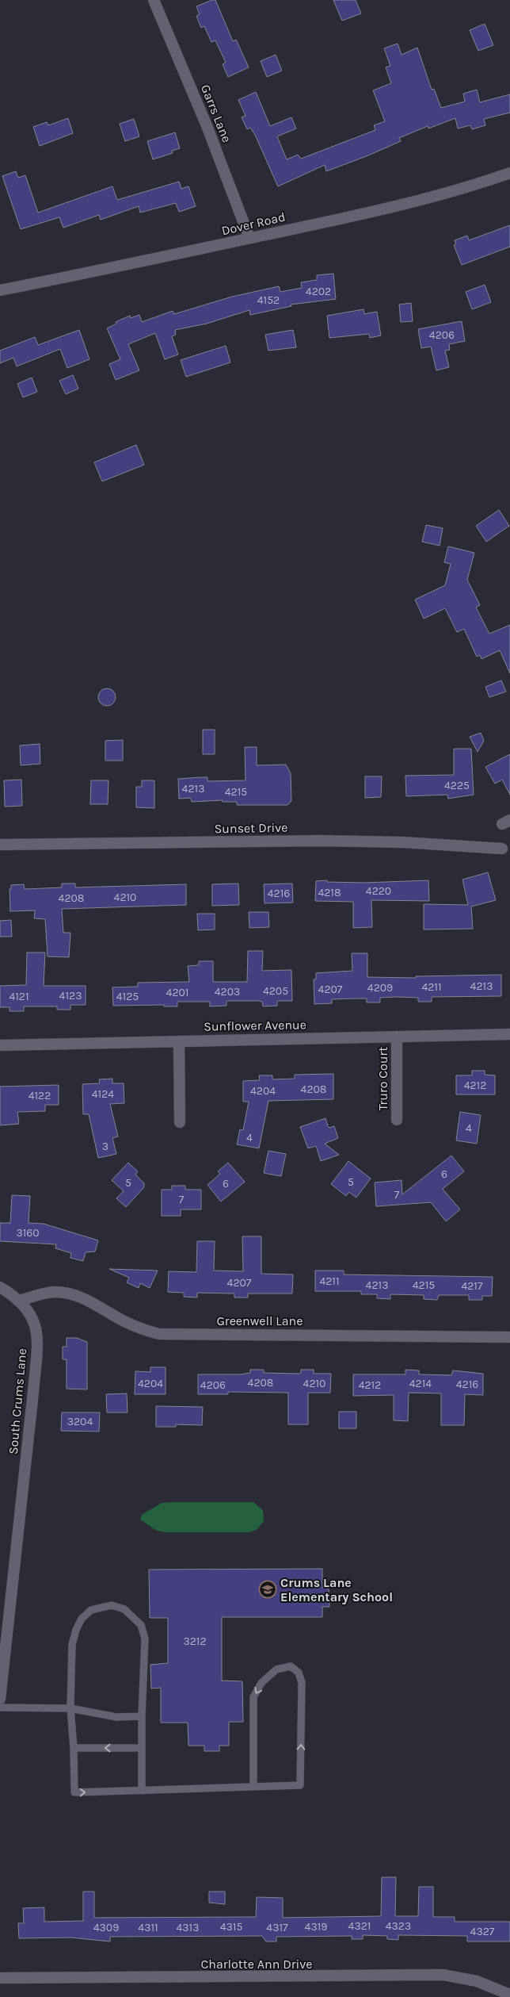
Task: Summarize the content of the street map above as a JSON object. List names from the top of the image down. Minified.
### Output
{"streets":{"street":["Garrs Lane","Dover Road","Sunset Drive","Sunflower Avenue","Truro Court","Greenwell Lane","South Crums Lane","Charlotte Ann Drive"]},"crossings":[["Garrs Lane","Dover Road"],["Sunflower Avenue","Truro Court"],["Greenwell Lane","South Crums Lane"]],"places":{"school or university":["Crums Lane Elementary School"]},"house_numbers":["4202","4152","4206","4225","4213","4215","4220","4218","4216","4210","4208","4213","4211","4209","4207","4205","4203","4201","4123","4121","4125","4212","4208","4204","4124","4122","4","4","3","6","5","5","6","7","7","3160","4211","4207","4213","4215","4217","4208","4204","4210","4214","4216","4206","4212","3204","3212","4321","4323","4315","4319","4309","4311","4313","4317","4327"]}
